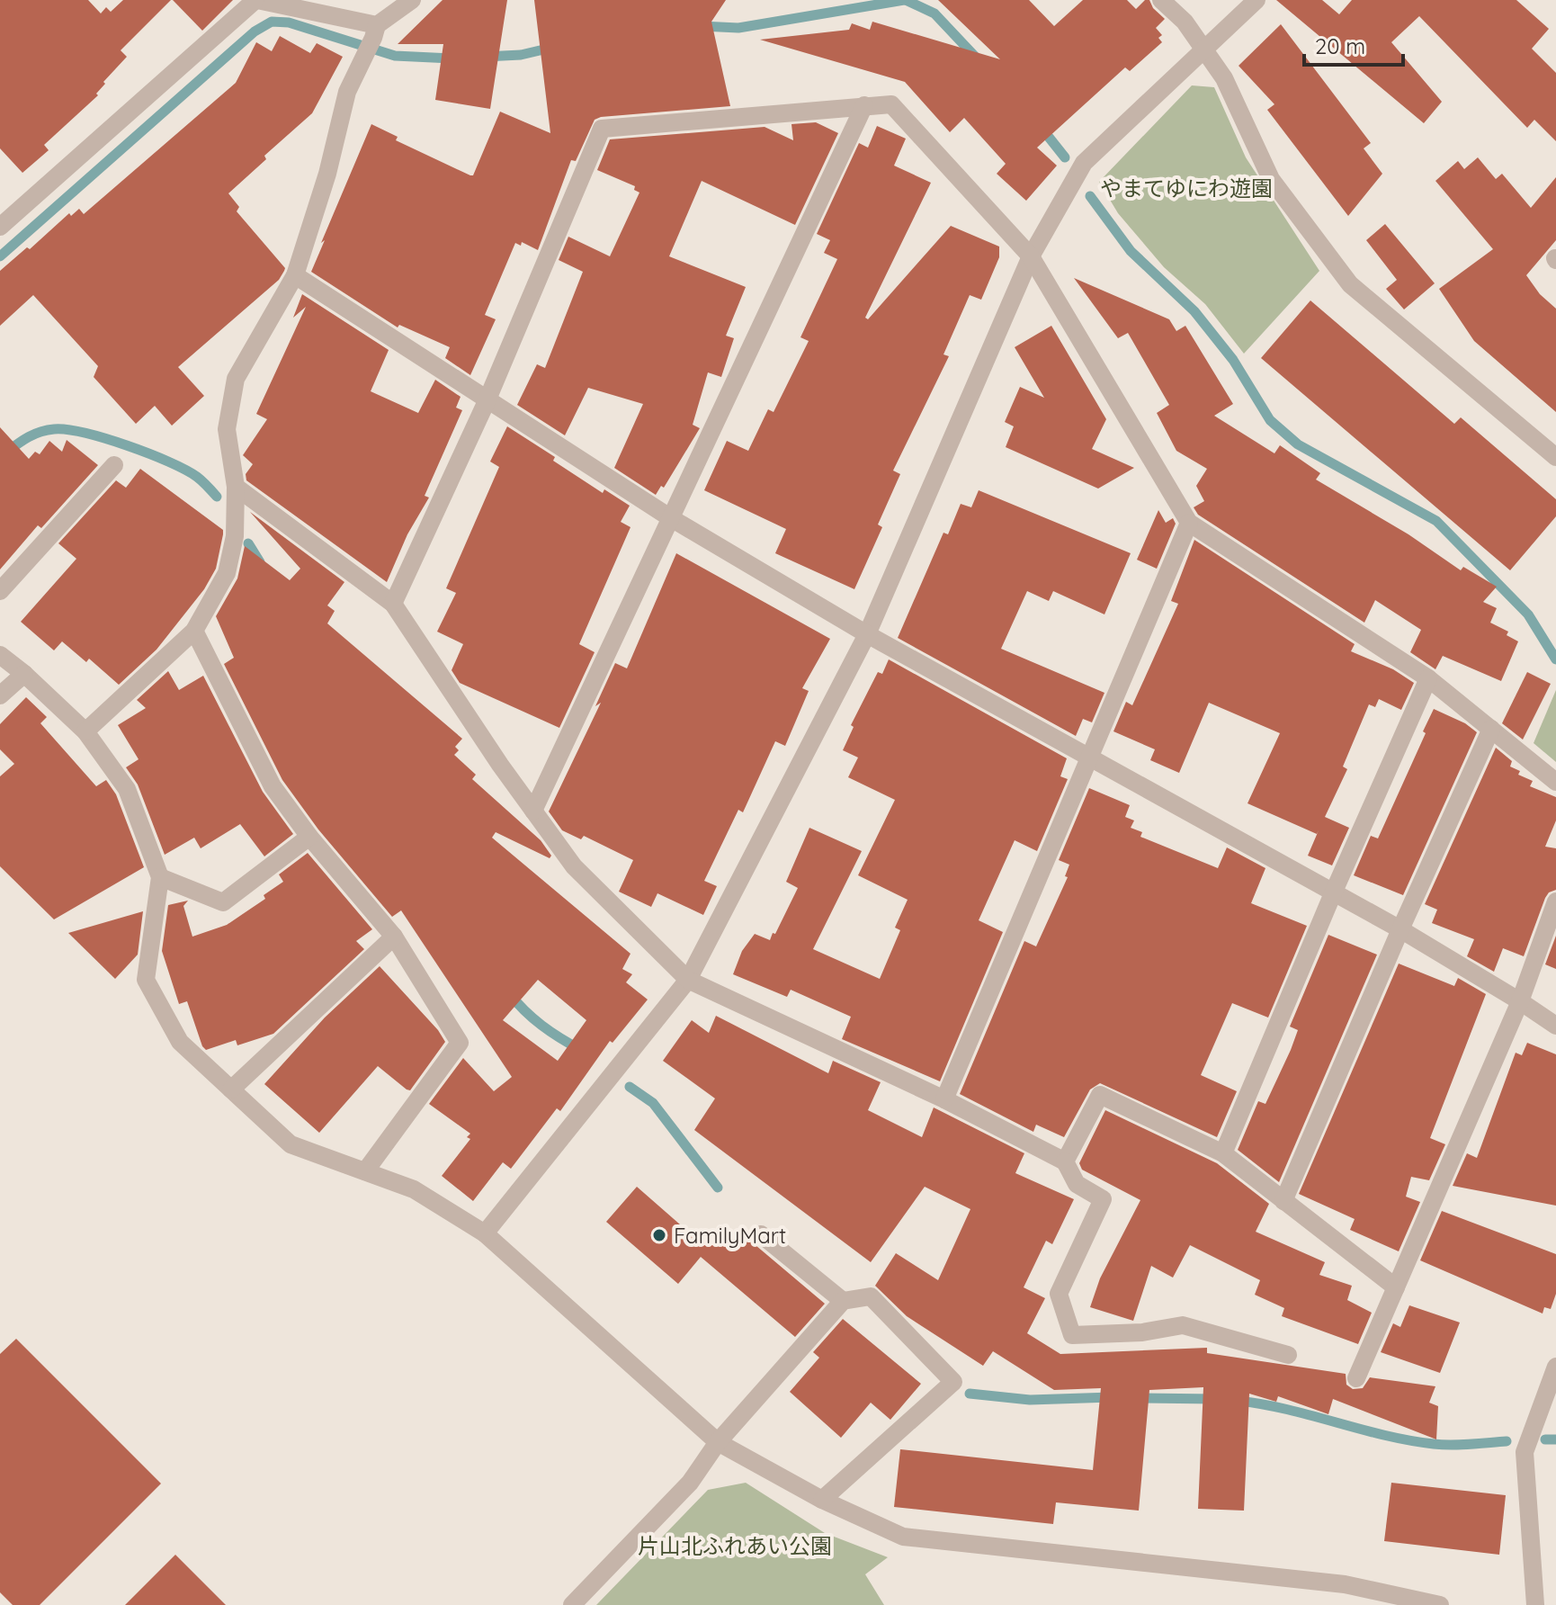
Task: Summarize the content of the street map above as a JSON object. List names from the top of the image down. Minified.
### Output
{"parks":["やまてゆにわ遊園","片山北ふれあい公園"],"places":["FamilyMart"],"scale_bar":"20 m"}
